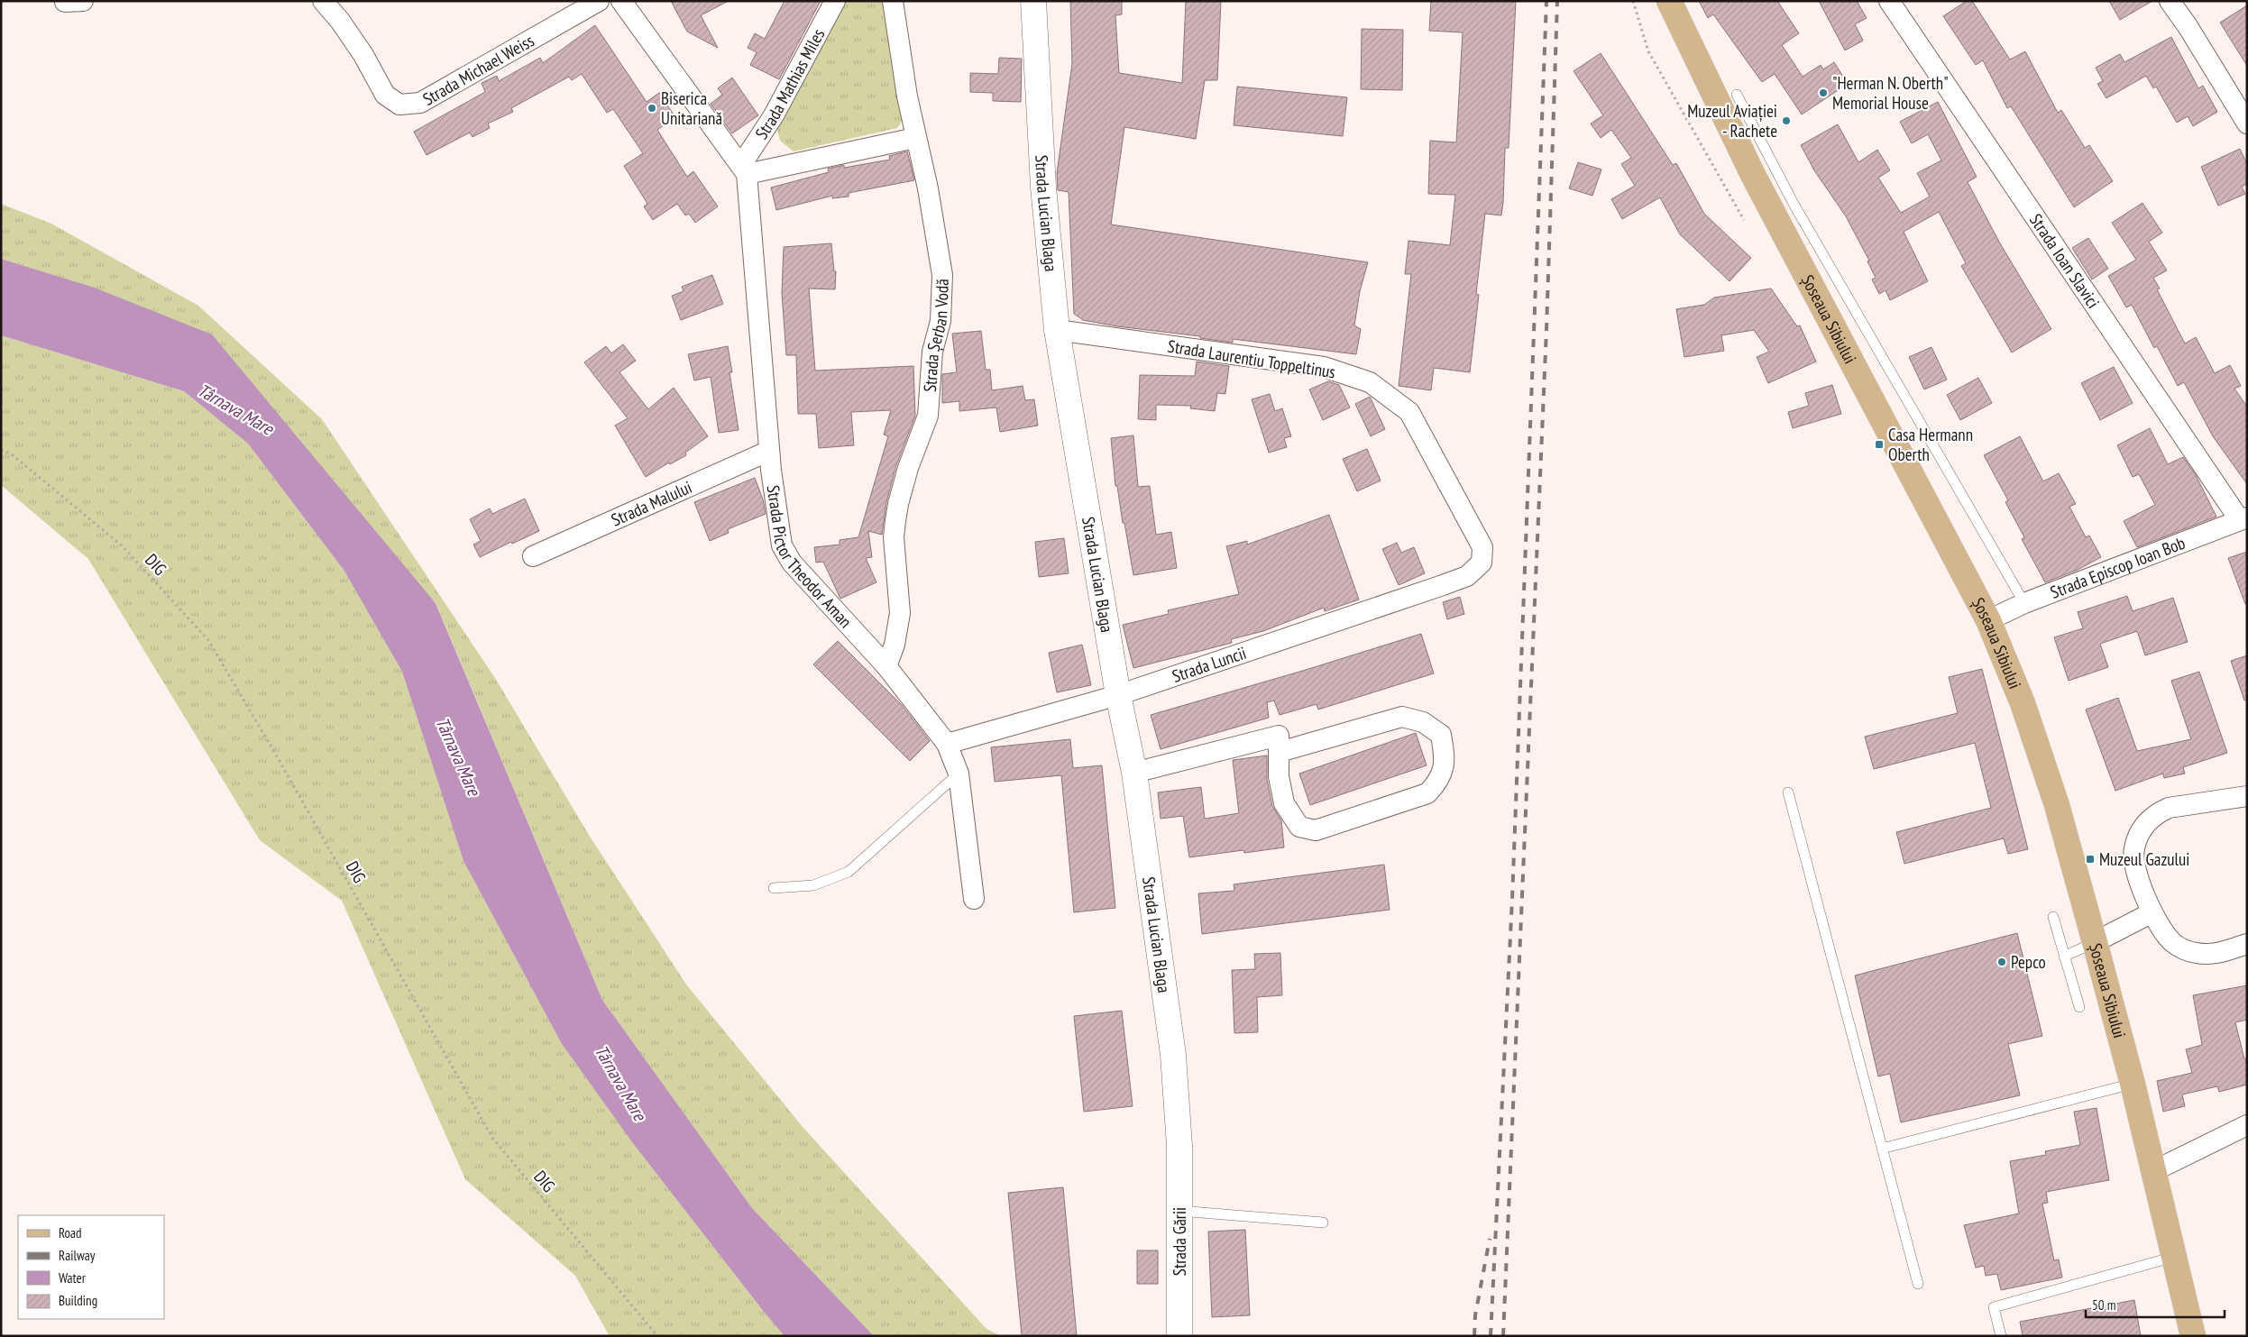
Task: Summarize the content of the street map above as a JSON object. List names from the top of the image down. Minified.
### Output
{"streets":{"main road":["Șoseaua Sibiului"],"street":["Strada Michael Weiss","Strada Mathias Miles","Strada Lucian Blaga","Strada Ioan Slavici","Strada Șerban Vodă","Strada Laurentiu Toppeltinus","Strada Malului","Strada Pictor Theodor Aman","Strada Episcop Ioan Bob","Strada Luncii","Strada Gării"],"path":["DIG"]},"crossings":[["Strada Mathias Miles","Strada Pictor Theodor Aman"],["Strada Lucian Blaga","Strada Laurentiu Toppeltinus"],["Strada Lucian Blaga","Strada Luncii"],["Strada Lucian Blaga","Strada Gării"],["Strada Ioan Slavici","Strada Episcop Ioan Bob"],["Șoseaua Sibiului","Strada Episcop Ioan Bob"],["Strada Șerban Vodă","Strada Pictor Theodor Aman"],["Strada Laurentiu Toppeltinus","Strada Luncii"],["Strada Malului","Strada Pictor Theodor Aman"],["Strada Pictor Theodor Aman","Strada Luncii"]],"water":["Târnava Mare"],"places":{"other":["\"Herman N. Oberth\" Memorial House","Biserica Unitariană","Muzeul Aviației - Rachete","Pepco"],"transit":["Casa Hermann Oberth","Muzeul Gazului"]},"legend":["Road","Railway","Water","Building"],"scale_bar":"50 m"}
